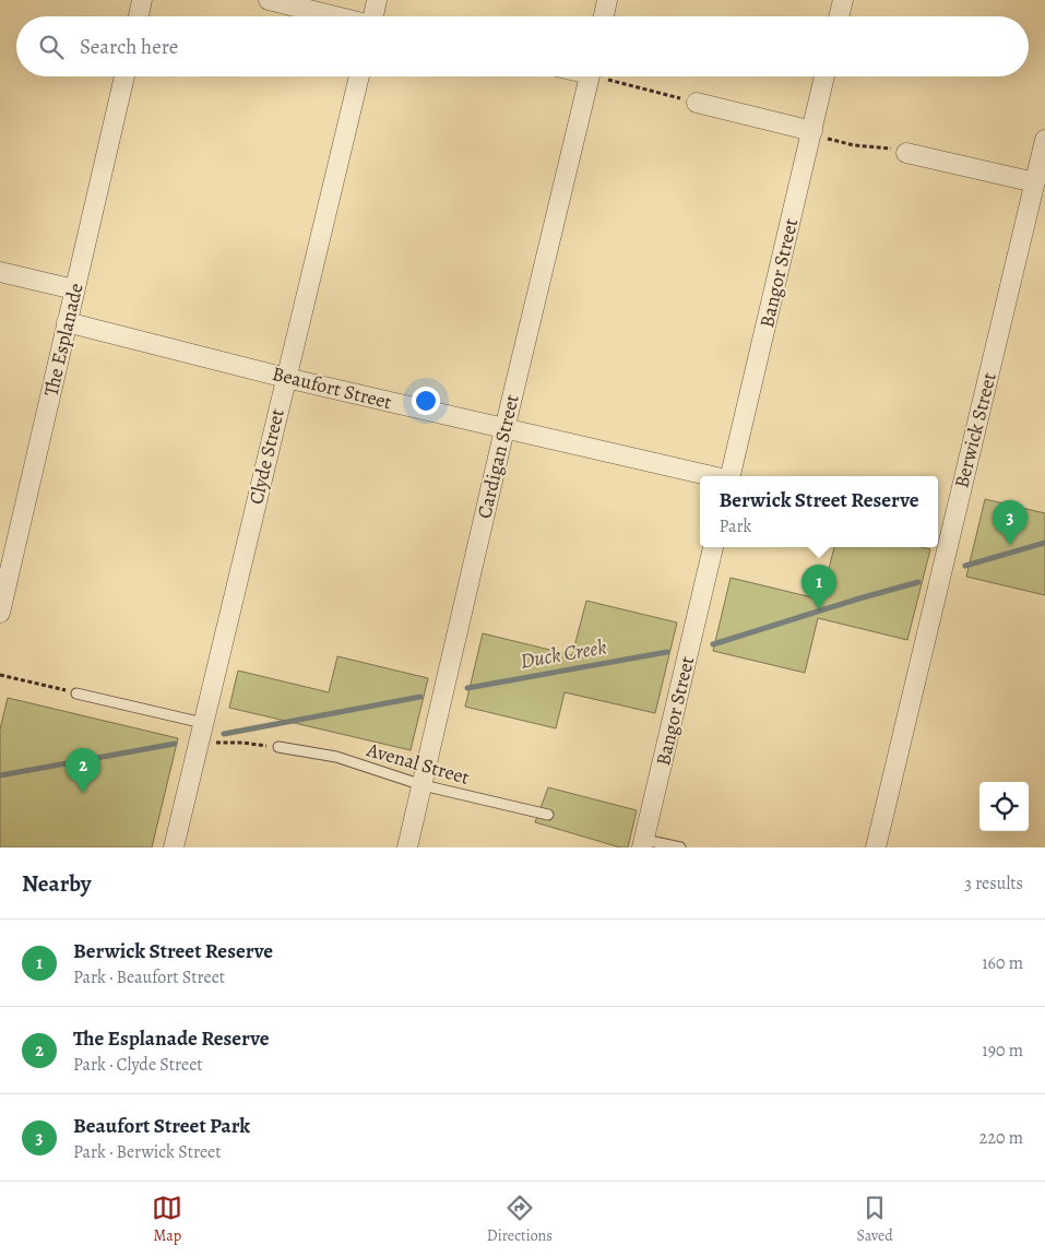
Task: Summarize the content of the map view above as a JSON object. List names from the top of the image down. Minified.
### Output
{"streets":{"street":["Bangor Street","The Esplanade","Beaufort Street","Berwick Street","Clyde Street","Cardigan Street"],"lane":["Avenal Street"]},"crossings":[["The Esplanade","Beaufort Street"],["Beaufort Street","Clyde Street"],["Beaufort Street","Cardigan Street"],["Cardigan Street","Avenal Street"]],"water":["Duck Creek"],"page":{"search":"Search here","popup":["Berwick Street Reserve","Park"],"pins":["3","1","2"],"heading":["Nearby","3 results"],"list":[{"mark":"1","name":"Berwick Street Reserve","note":"Park · Beaufort Street","value":"160 m"},{"mark":"2","name":"The Esplanade Reserve","note":"Park · Clyde Street","value":"190 m"},{"mark":"3","name":"Beaufort Street Park","note":"Park · Berwick Street","value":"220 m"}],"nav":["Map","Directions","Saved"]}}
